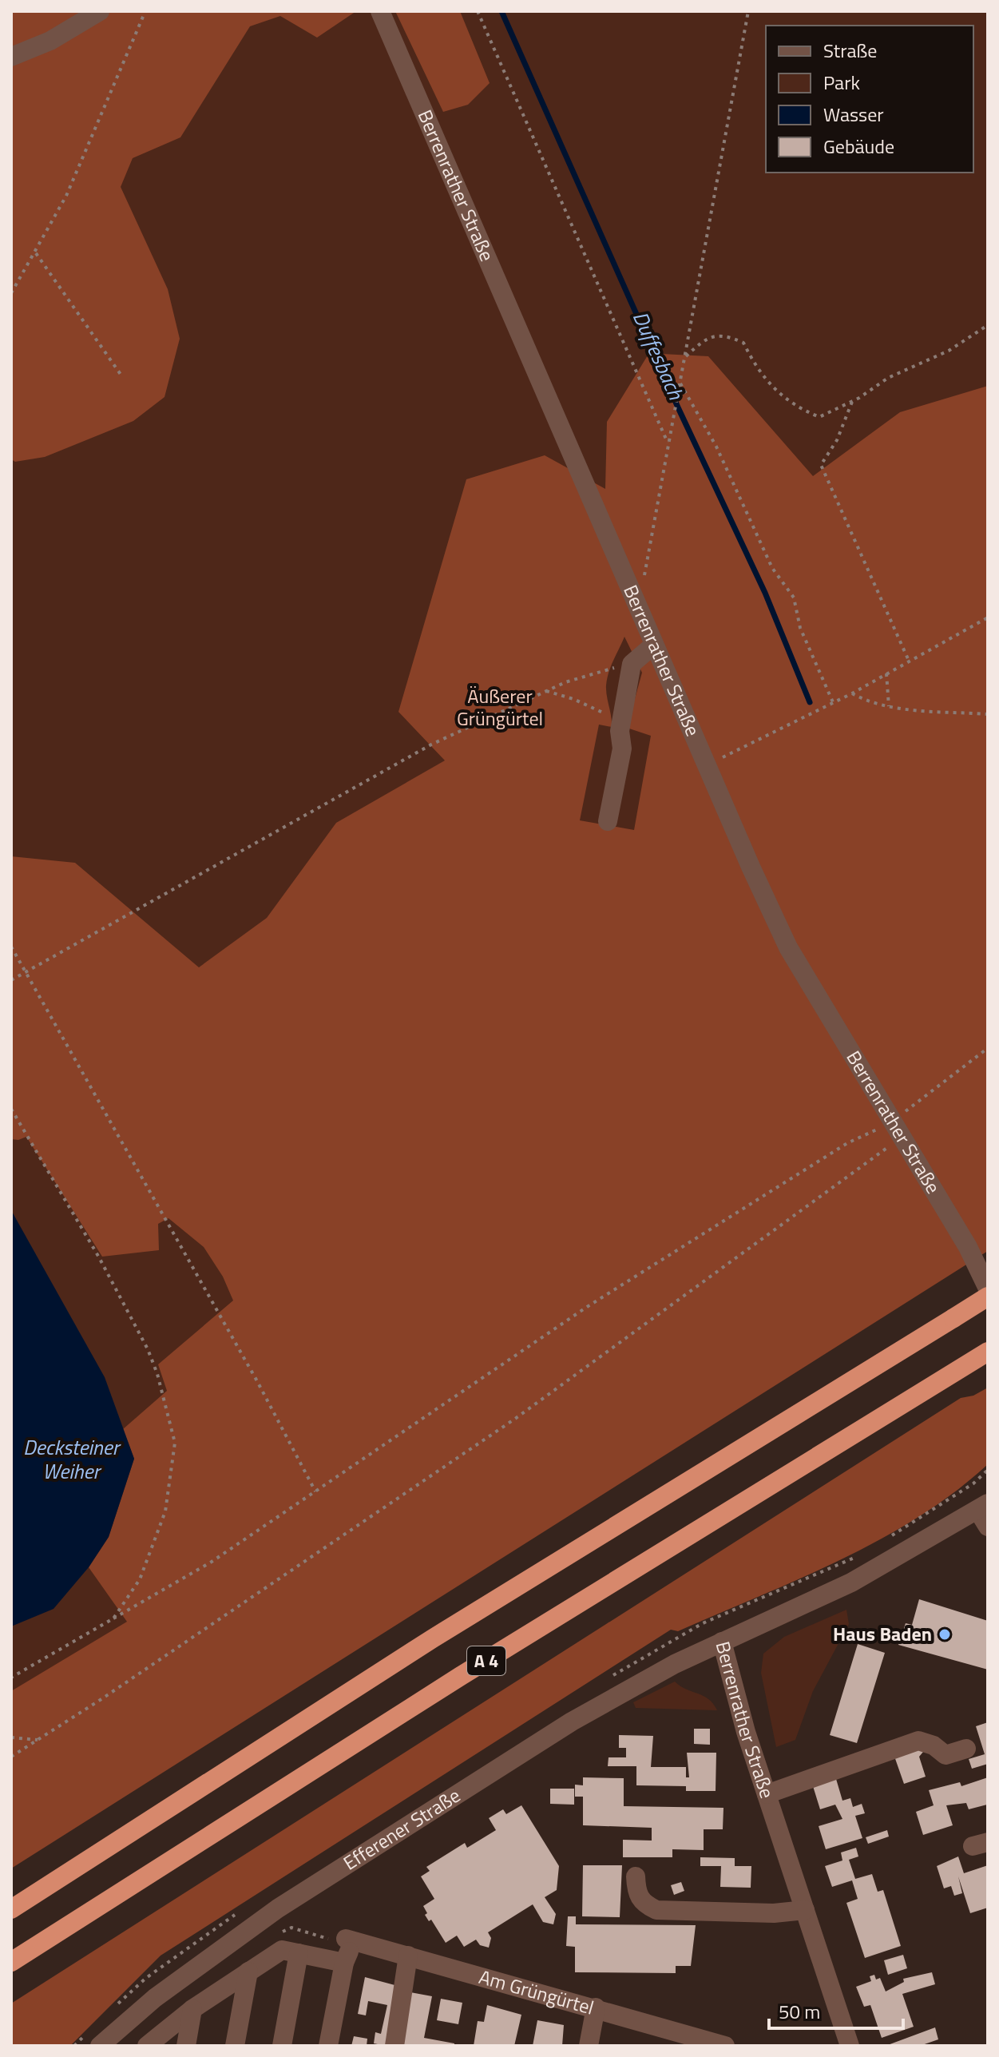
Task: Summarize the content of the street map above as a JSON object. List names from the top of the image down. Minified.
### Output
{"streets":{"highway":["A 4"],"street":["Berrenrather Straße","Efferener Straße","Am Grüngürtel"]},"crossings":[["Berrenrather Straße","Efferener Straße"]],"water":["Duffesbach","Decksteiner Weiher"],"parks":["Äußerer Grüngürtel"],"places":["Haus Baden"],"legend":["Straße","Park","Wasser","Gebäude"],"scale_bar":"50 m"}
